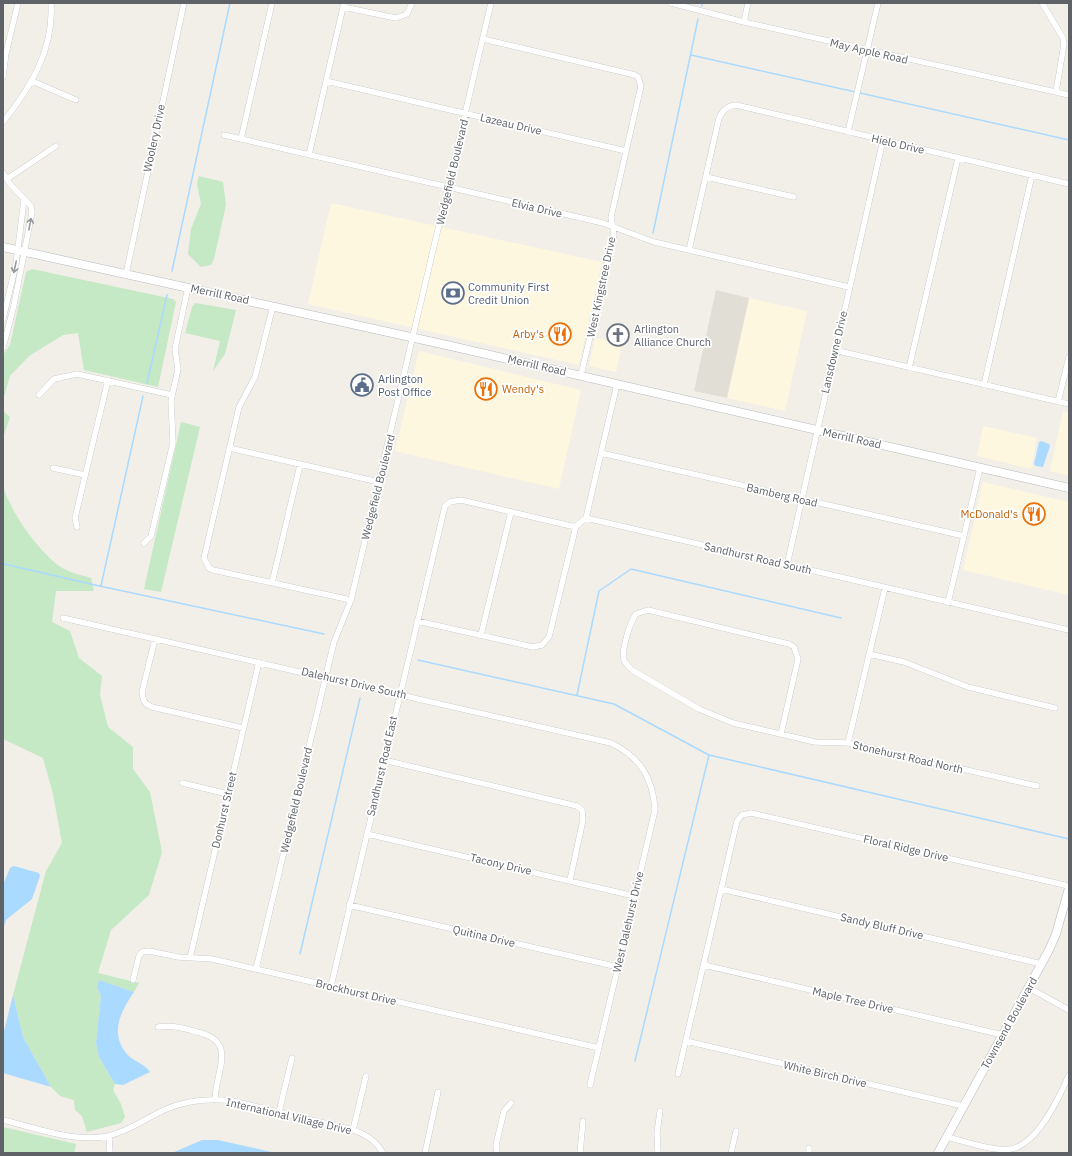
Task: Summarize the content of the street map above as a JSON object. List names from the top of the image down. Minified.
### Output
{"streets":{"main road":["Merrill Road","Townsend Boulevard"],"street":["May Apple Road","Lazeau Drive","Woolery Drive","Hielo Drive","Wedgefield Boulevard","Elvia Drive","West Kingstree Drive","Lansdowne Drive","Bamberg Road","Sandhurst Road South","Dalehurst Drive South","Stonehurst Road North","Sandhurst Road East","Donhurst Street","Floral Ridge Drive","Tacony Drive","West Dalehurst Drive","Sandy Bluff Drive","Quitina Drive","Brockhurst Drive","Maple Tree Drive","White Birch Drive","International Village Drive"]},"crossings":[["Lazeau Drive","Wedgefield Boulevard"],["Lazeau Drive","West Kingstree Drive"],["Woolery Drive","Merrill Road"],["Hielo Drive","Lansdowne Drive"],["Wedgefield Boulevard","Elvia Drive"],["Wedgefield Boulevard","West Kingstree Drive"],["Wedgefield Boulevard","Merrill Road"],["Wedgefield Boulevard","Dalehurst Drive South"],["Wedgefield Boulevard","Brockhurst Drive"],["Elvia Drive","West Kingstree Drive"],["Elvia Drive","Lansdowne Drive"],["West Kingstree Drive","Merrill Road"],["Merrill Road","Lansdowne Drive"],["Lansdowne Drive","Bamberg Road"],["Lansdowne Drive","Sandhurst Road South"],["Dalehurst Drive South","Sandhurst Road East"],["Dalehurst Drive South","Donhurst Street"],["Dalehurst Drive South","West Dalehurst Drive"],["Sandhurst Road East","Tacony Drive"],["Sandhurst Road East","Quitina Drive"],["Sandhurst Road East","Brockhurst Drive"],["Donhurst Street","Brockhurst Drive"],["Floral Ridge Drive","Sandy Bluff Drive"],["Floral Ridge Drive","Townsend Boulevard"],["Tacony Drive","West Dalehurst Drive"],["West Dalehurst Drive","Quitina Drive"],["West Dalehurst Drive","Brockhurst Drive"],["Sandy Bluff Drive","Townsend Boulevard"],["Maple Tree Drive","Townsend Boulevard"],["Townsend Boulevard","White Birch Drive"]],"places":{"bank":["Community First Credit Union"],"restaurant":["Arby's","Wendy's","McDonald's"],"church":["Arlington Alliance Church"],"public building":["Arlington Post Office"]}}
